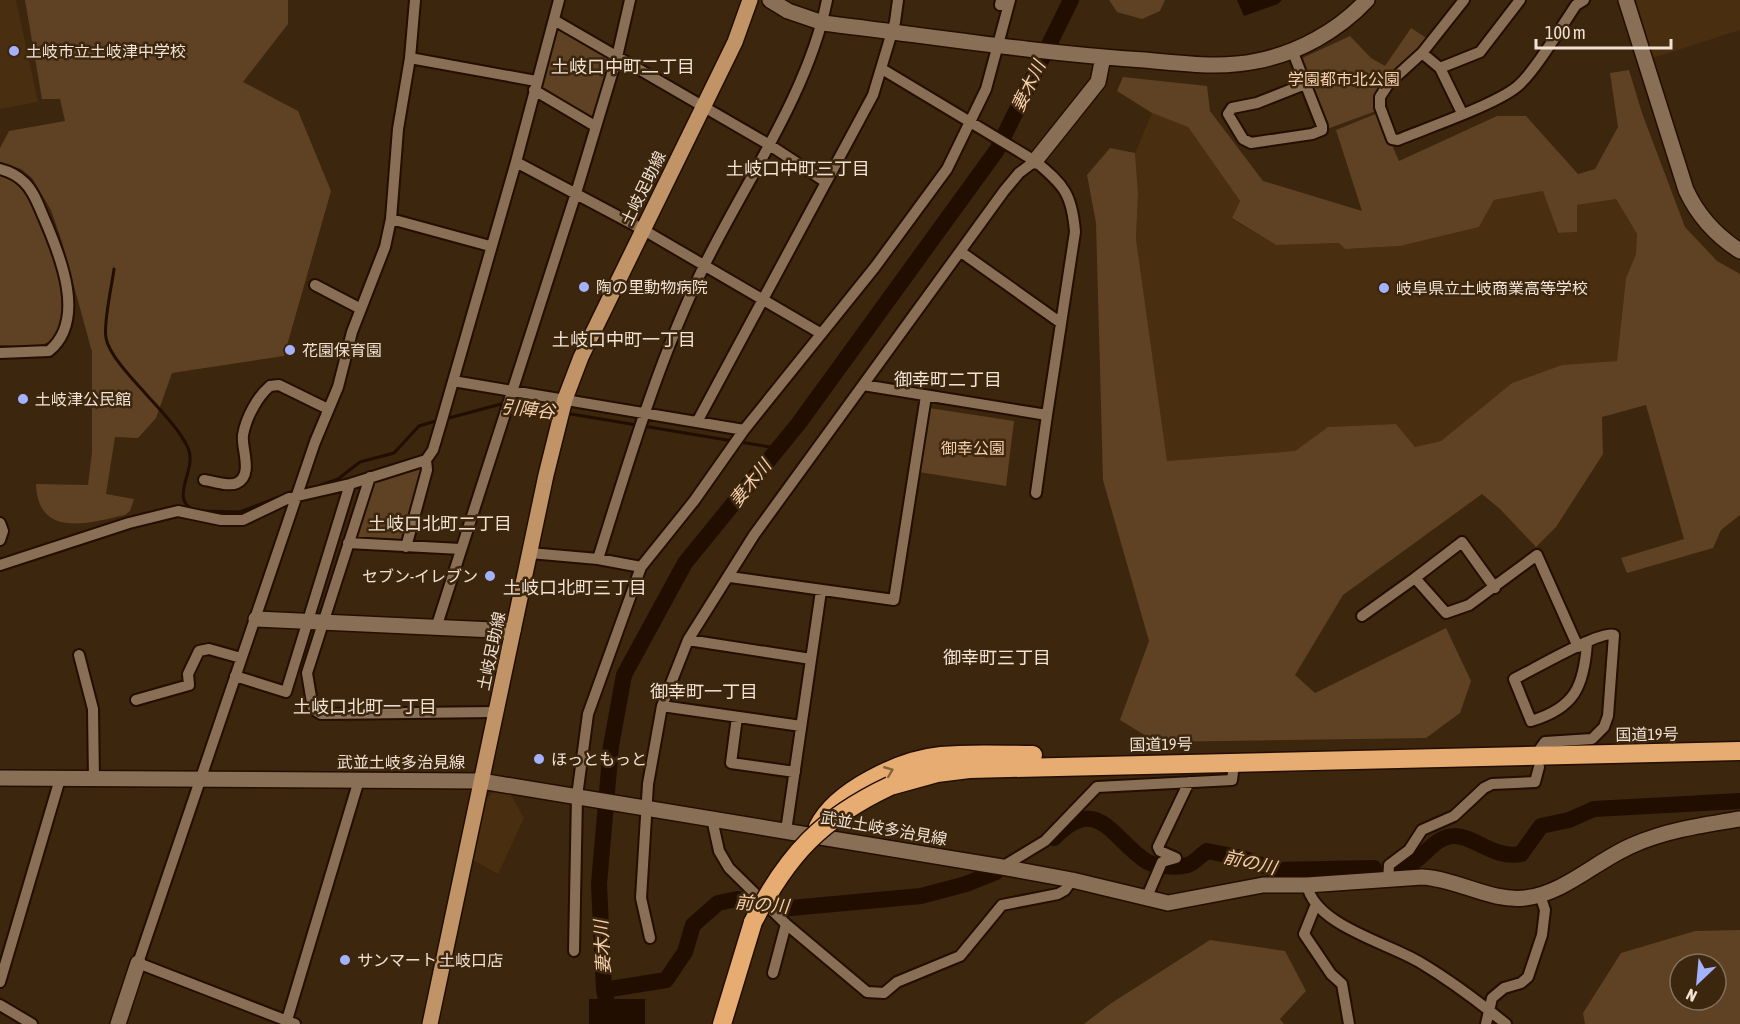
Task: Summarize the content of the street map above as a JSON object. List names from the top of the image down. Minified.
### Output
{"streets":{"highway":["国道19号"],"main road":["土岐足助線","武並土岐多治見線"]},"crossings":[["土岐足助線","武並土岐多治見線"]],"districts":["土岐口中町二丁目","土岐口中町三丁目","土岐口中町一丁目","御幸町二丁目","土岐口北町二丁目","土岐口北町三丁目","御幸町三丁目","御幸町一丁目","土岐口北町一丁目"],"water":["妻木川","引陣谷","前の川"],"parks":["学園都市北公園","御幸公園"],"places":["土岐市立土岐津中学校","陶の里動物病院","岐阜県立土岐商業高等学校","花園保育園","土岐津公民館","セブン-イレブン","ほっともっと","サンマート 土岐口店"],"scale_bar":"100 m","north":"bottom left"}
